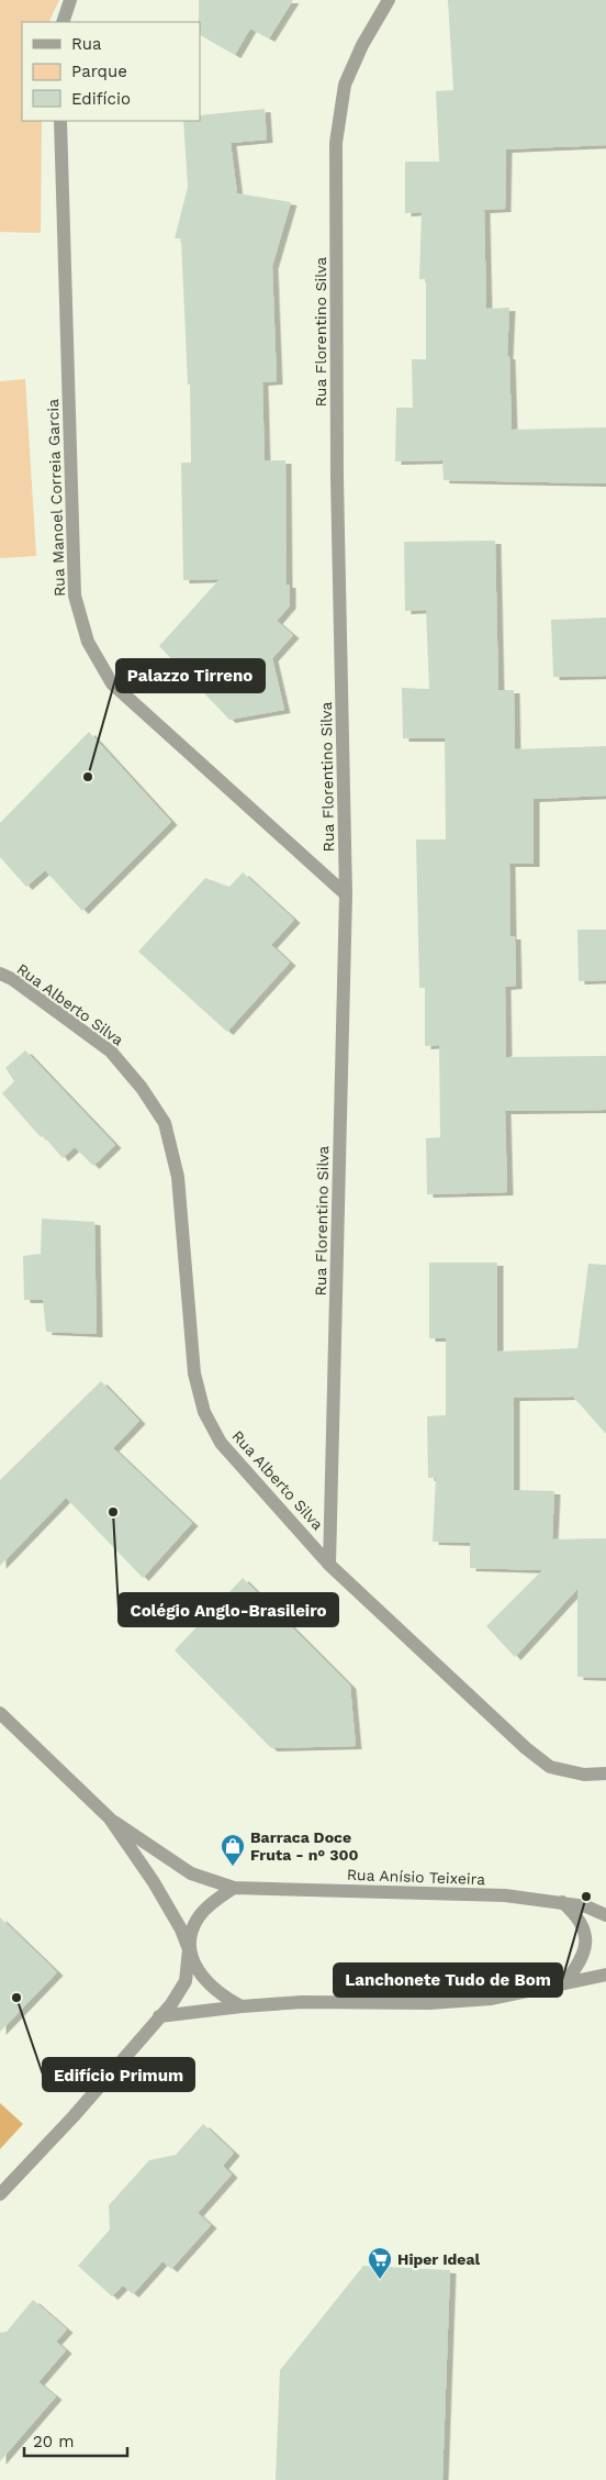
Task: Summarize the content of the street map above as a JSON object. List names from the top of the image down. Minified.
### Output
{"streets":{"street":["Rua Florentino Silva","Rua Manoel Correia Garcia","Rua Alberto Silva","Rua Anísio Teixeira"]},"crossings":[["Rua Florentino Silva","Rua Manoel Correia Garcia"],["Rua Florentino Silva","Rua Alberto Silva"]],"places":{"other":["Palazzo Tirreno","Colégio Anglo-Brasileiro","Lanchonete Tudo de Bom","Edifício Primum"],"shop":["Barraca Doce Fruta - n° 300"],"supermarket":["Hiper Ideal"]},"legend":["Rua","Parque","Edifício"],"scale_bar":"20 m"}
